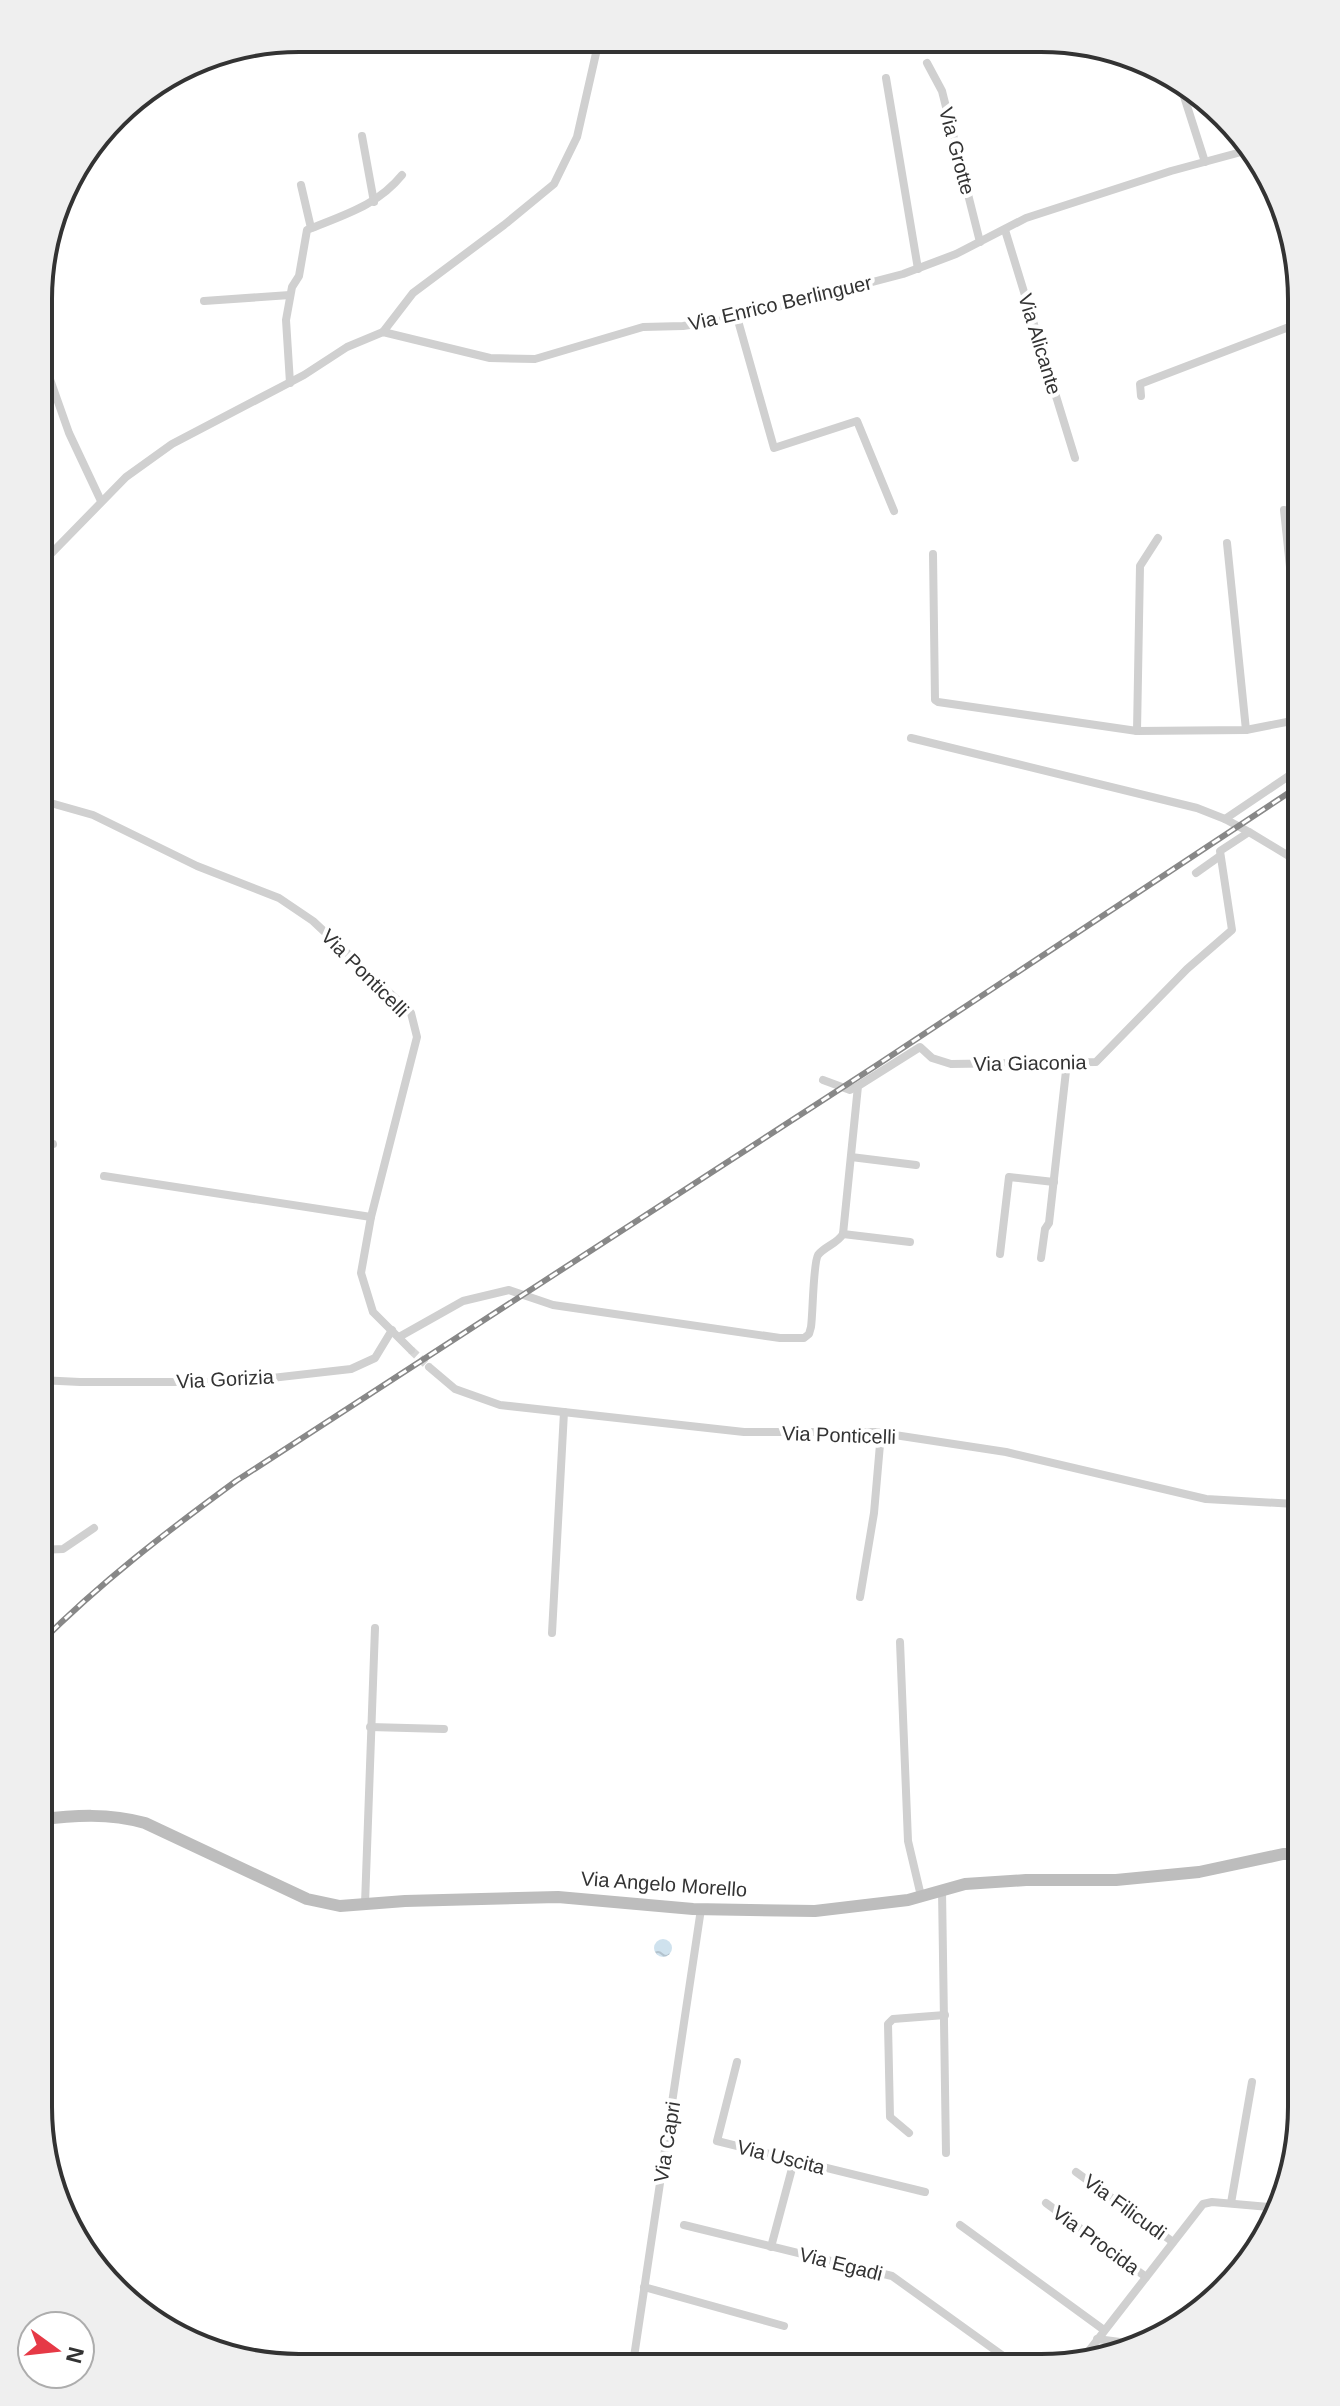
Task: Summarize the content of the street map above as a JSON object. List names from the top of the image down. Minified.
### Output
{"streets":{"street":["Via Grotte","Via Enrico Berlinguer","Via Alicante","Via Ponticelli","Via Giaconia","Via Gorizia","Via Angelo Morello","Via Capri","Via Uscita","Via Filicudi","Via Procida","Via Egadi"]},"crossings":[["Via Grotte","Via Enrico Berlinguer"],["Via Enrico Berlinguer","Via Alicante"],["Via Ponticelli","Via Gorizia"],["Via Angelo Morello","Via Capri"]],"north":"right"}
